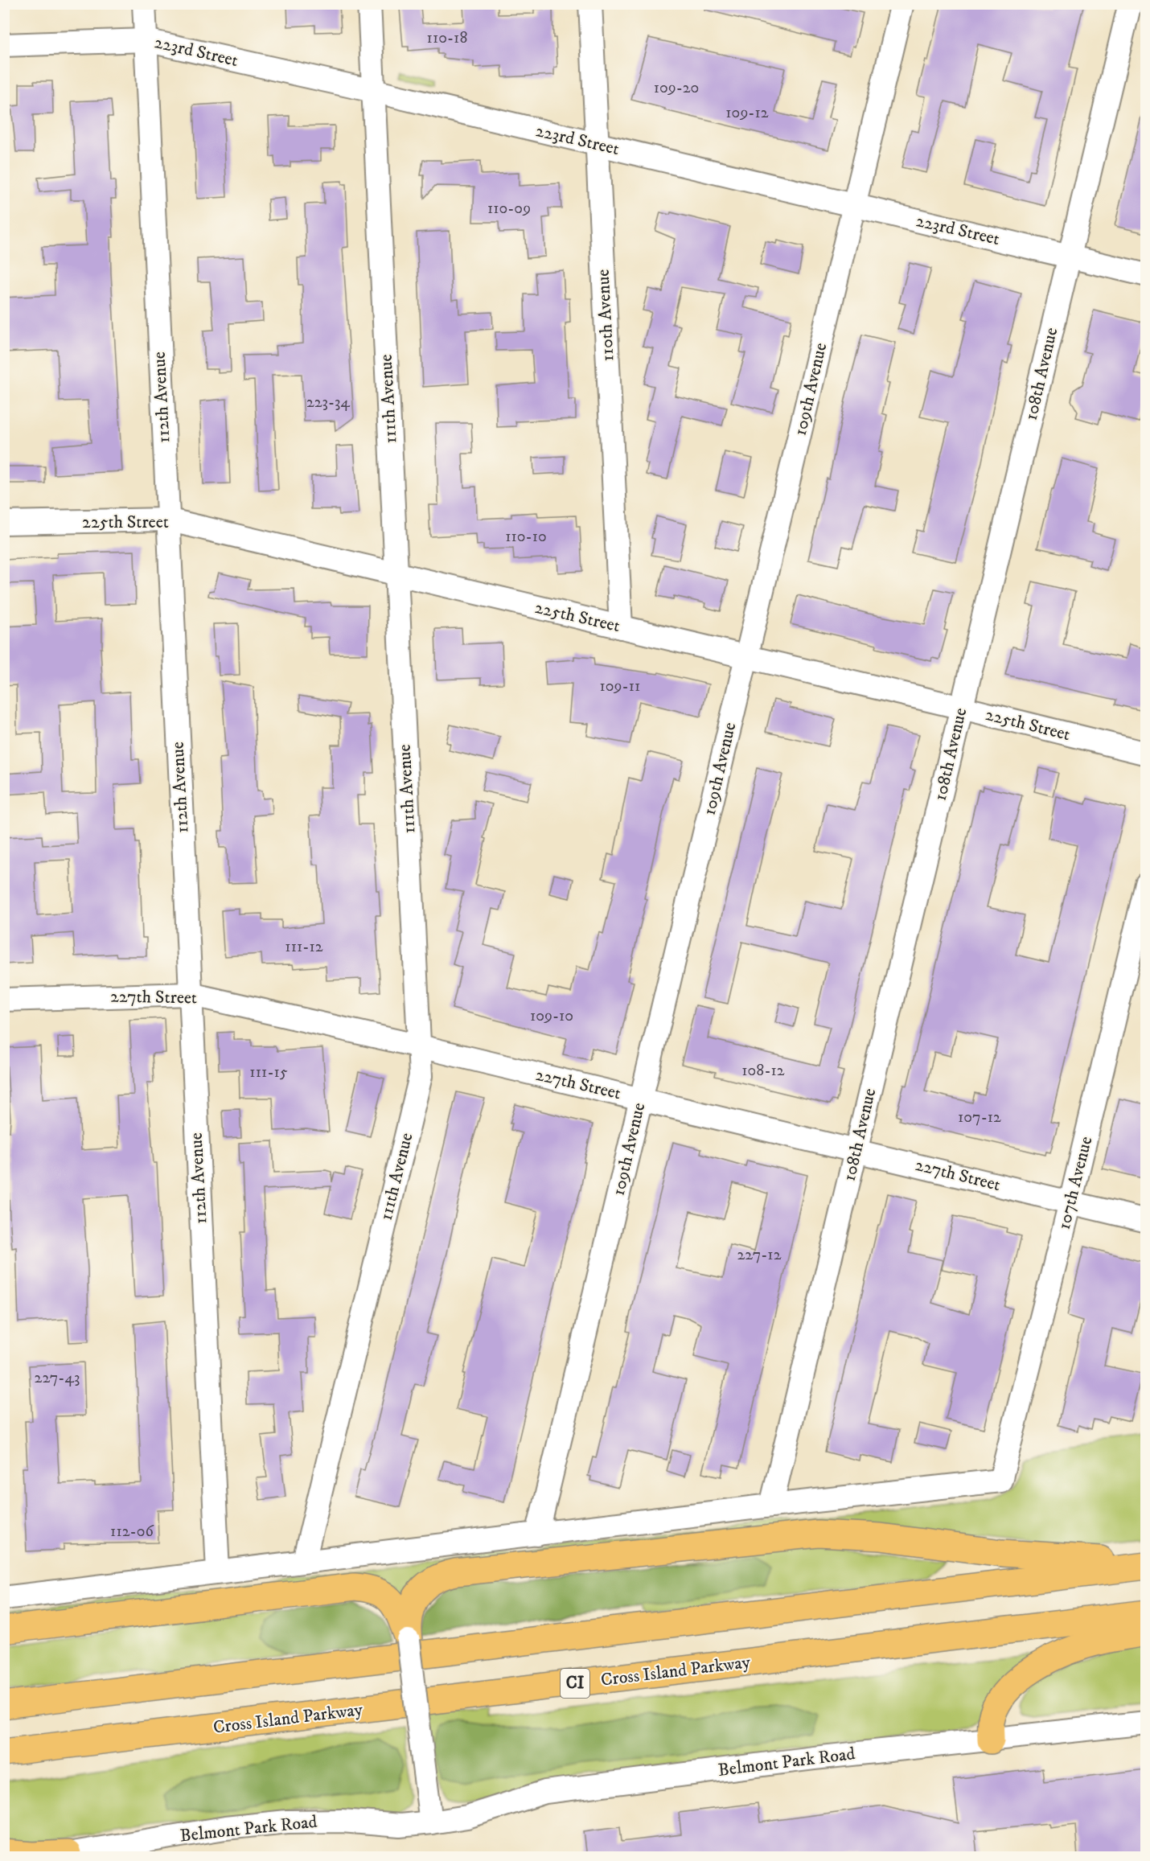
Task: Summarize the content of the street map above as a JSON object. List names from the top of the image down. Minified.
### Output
{"streets":{"highway":["Cross Island Parkway","CI"],"street":["223rd Street","110th Avenue","108th Avenue","109th Avenue","112th Avenue","111th Avenue","225th Street","227th Street","107th Avenue","Belmont Park Road"]},"crossings":[["223rd Street","110th Avenue"],["223rd Street","108th Avenue"],["223rd Street","109th Avenue"],["223rd Street","112th Avenue"],["223rd Street","111th Avenue"],["110th Avenue","225th Street"],["108th Avenue","225th Street"],["108th Avenue","227th Street"],["108th Avenue","107th Avenue"],["109th Avenue","225th Street"],["109th Avenue","227th Street"],["112th Avenue","225th Street"],["112th Avenue","227th Street"],["111th Avenue","225th Street"],["111th Avenue","227th Street"],["227th Street","107th Avenue"]],"house_numbers":["110-18","109-20","109-12","110-09","223-34","110-10","109-11","111-12","109-10","108-12","111-15","107-12","227-12","227-43","112-06"]}
